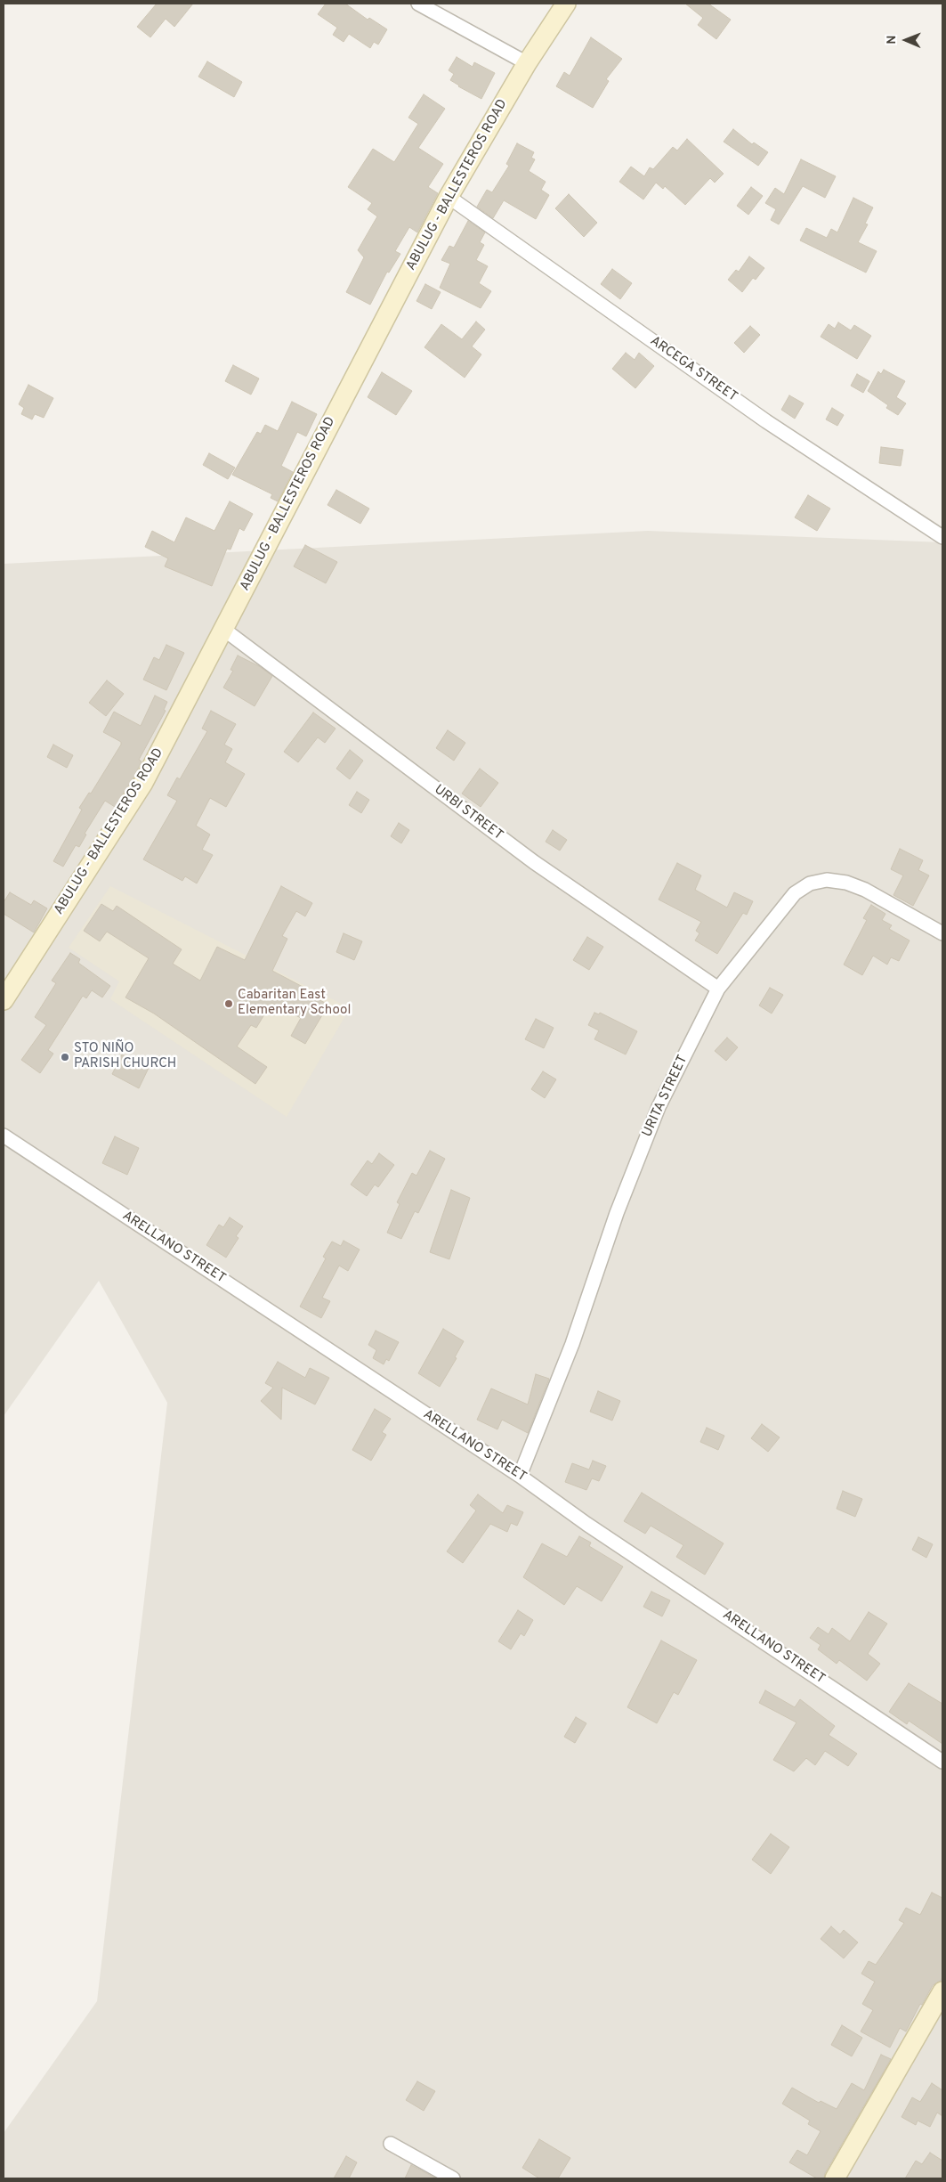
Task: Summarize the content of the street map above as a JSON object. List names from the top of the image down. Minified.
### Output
{"streets":{"main road":["ABULUG - BALLESTEROS ROAD"],"street":["ARCEGA STREET","URBI STREET","URITA STREET","ARELLANO STREET"]},"crossings":[["ABULUG - BALLESTEROS ROAD","ARCEGA STREET"],["ABULUG - BALLESTEROS ROAD","URBI STREET"],["URBI STREET","URITA STREET"],["URITA STREET","ARELLANO STREET"]],"places":["Cabaritan East Elementary School","STO NIÑO PARISH CHURCH"],"north":"left"}
